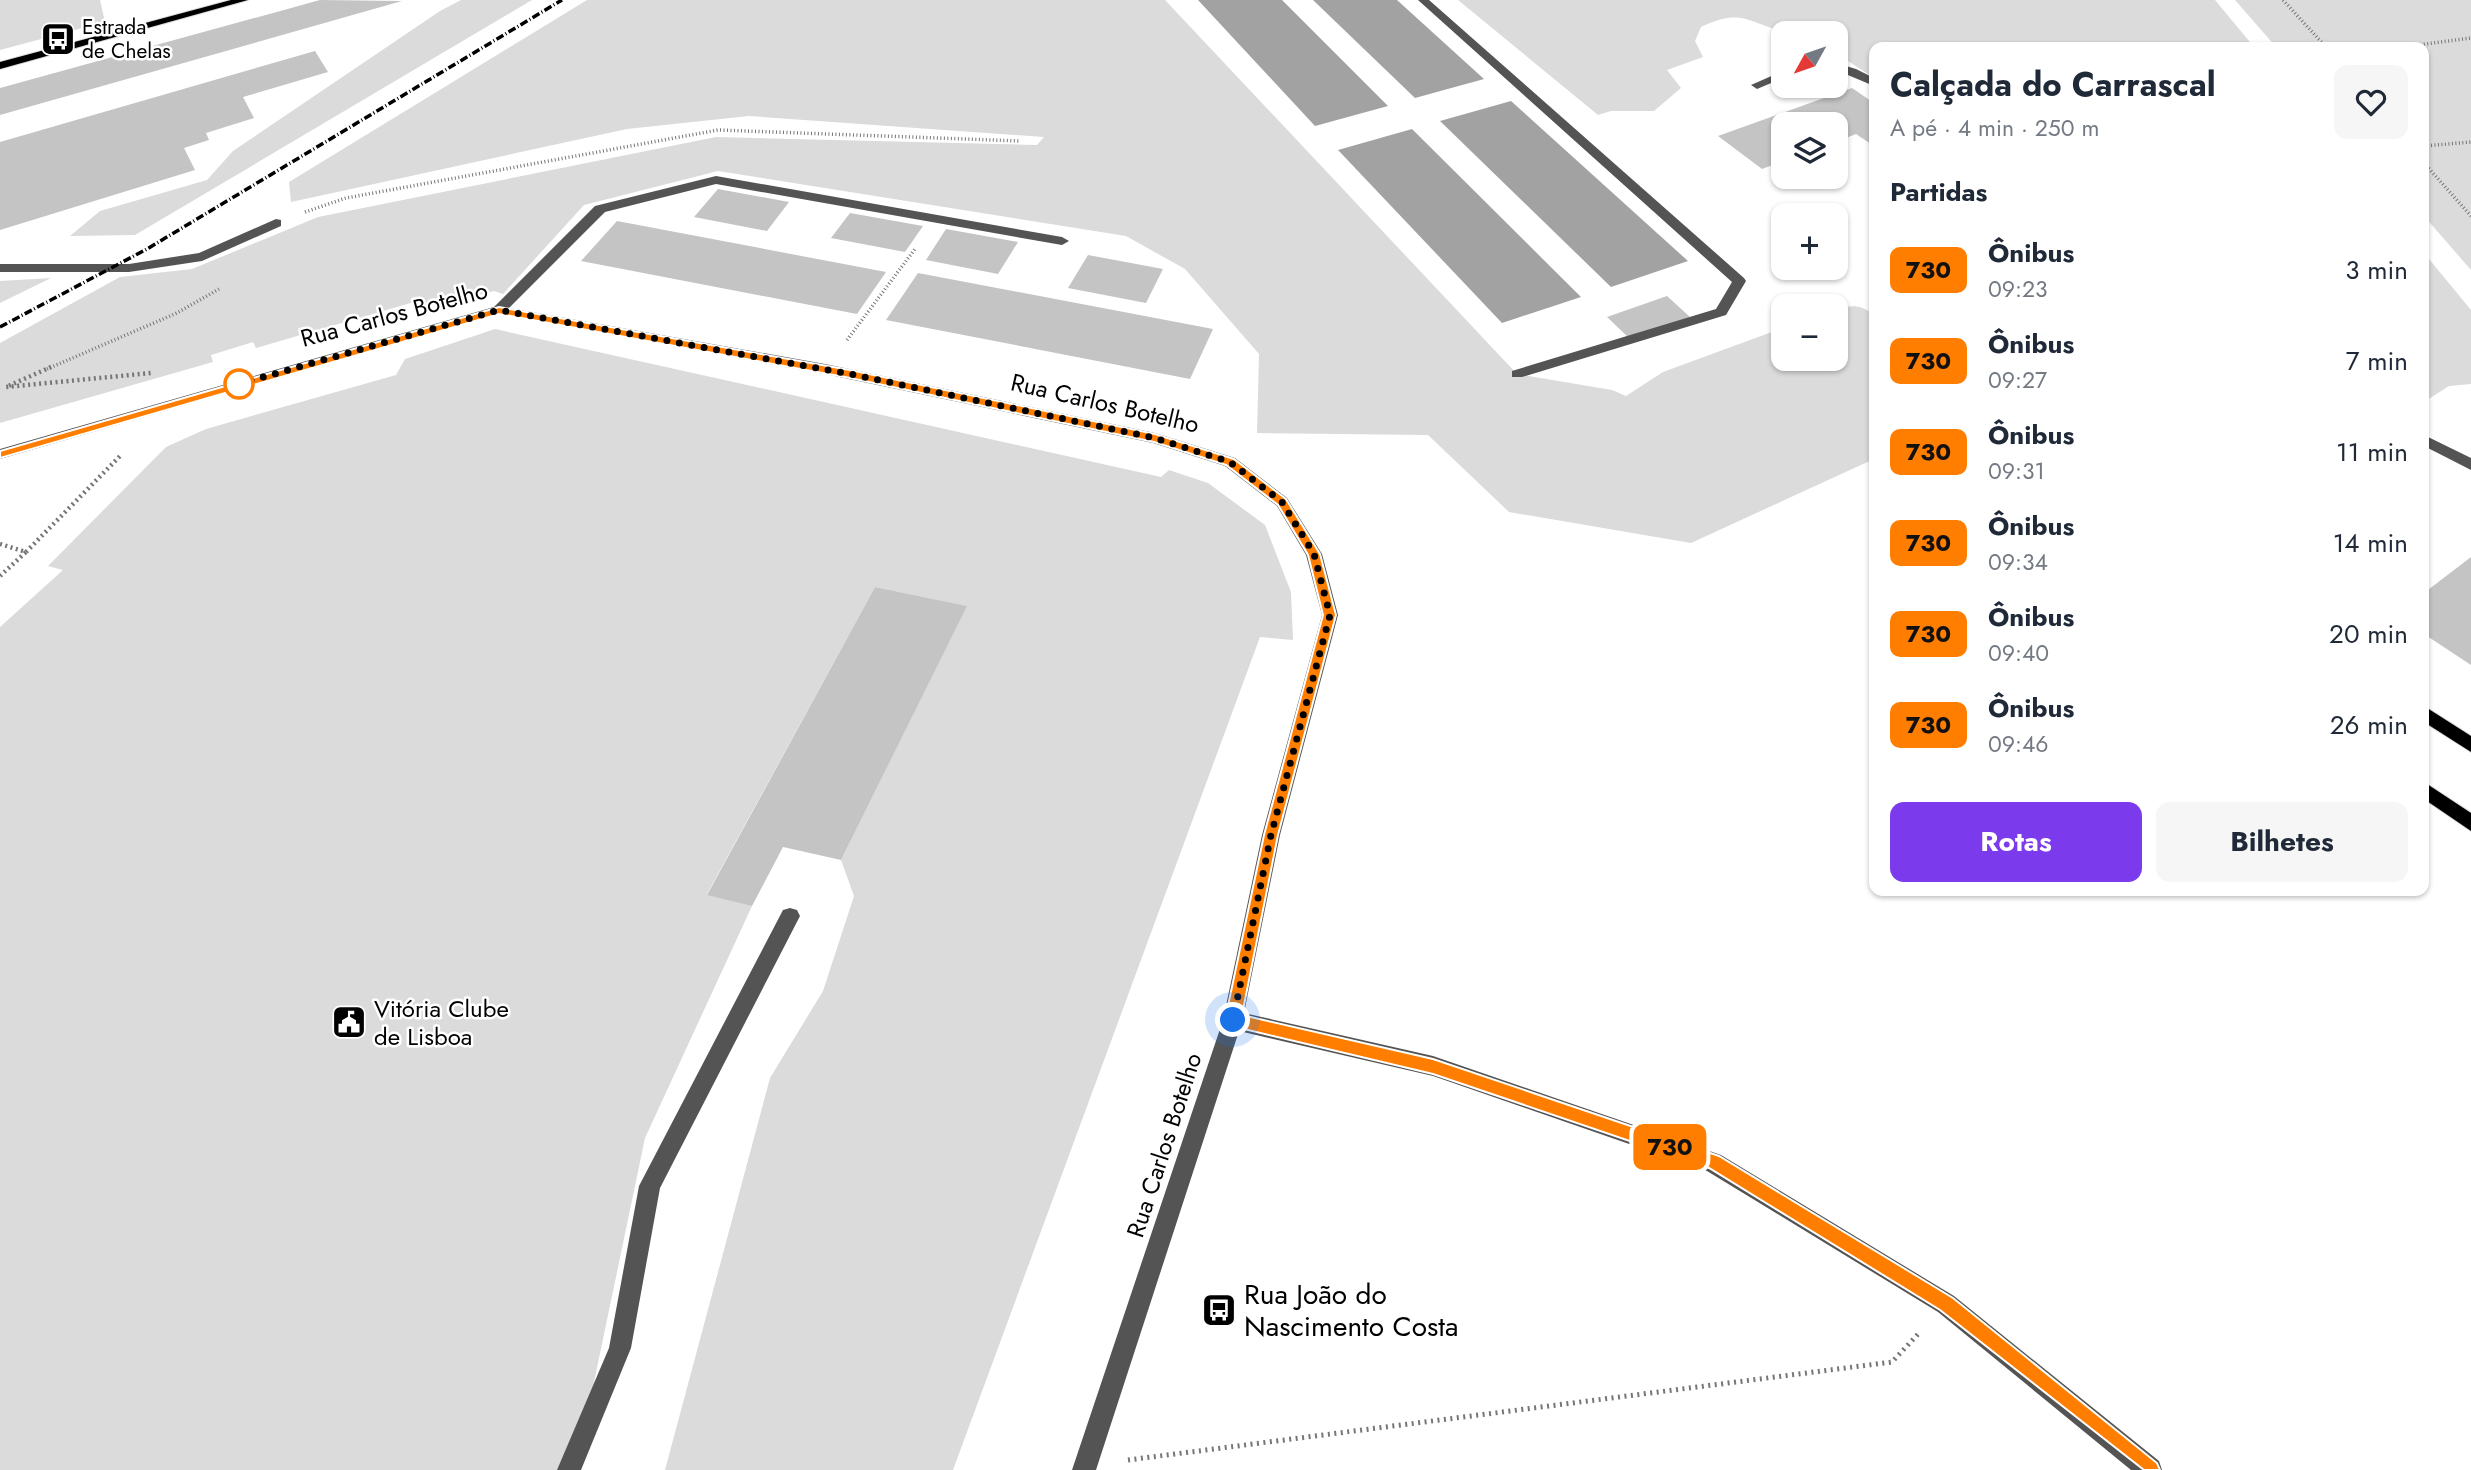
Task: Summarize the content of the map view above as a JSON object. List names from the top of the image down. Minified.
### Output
{"streets":{"street":["Rua Carlos Botelho"]},"places":{"bus stop":["Estrada de Chelas","Rua João do Nascimento Costa"],"public building":["Vitória Clube de Lisboa"]},"lines":["bus line 730"],"north":"bottom left","page":{"on_map":"730","map_buttons":["+","−"],"heading":[["Calçada do Carrascal","A pé · 4 min · 250 m"],"Partidas"],"list":[{"mark":"730","name":"Ônibus","note":"09:23","value":"3 min"},{"mark":"730","name":"Ônibus","note":"09:27","value":"7 min"},{"mark":"730","name":"Ônibus","note":"09:31","value":"11 min"},{"mark":"730","name":"Ônibus","note":"09:34","value":"14 min"},{"mark":"730","name":"Ônibus","note":"09:40","value":"20 min"},{"mark":"730","name":"Ônibus","note":"09:46","value":"26 min"}],"buttons":["Rotas","Bilhetes"]}}
